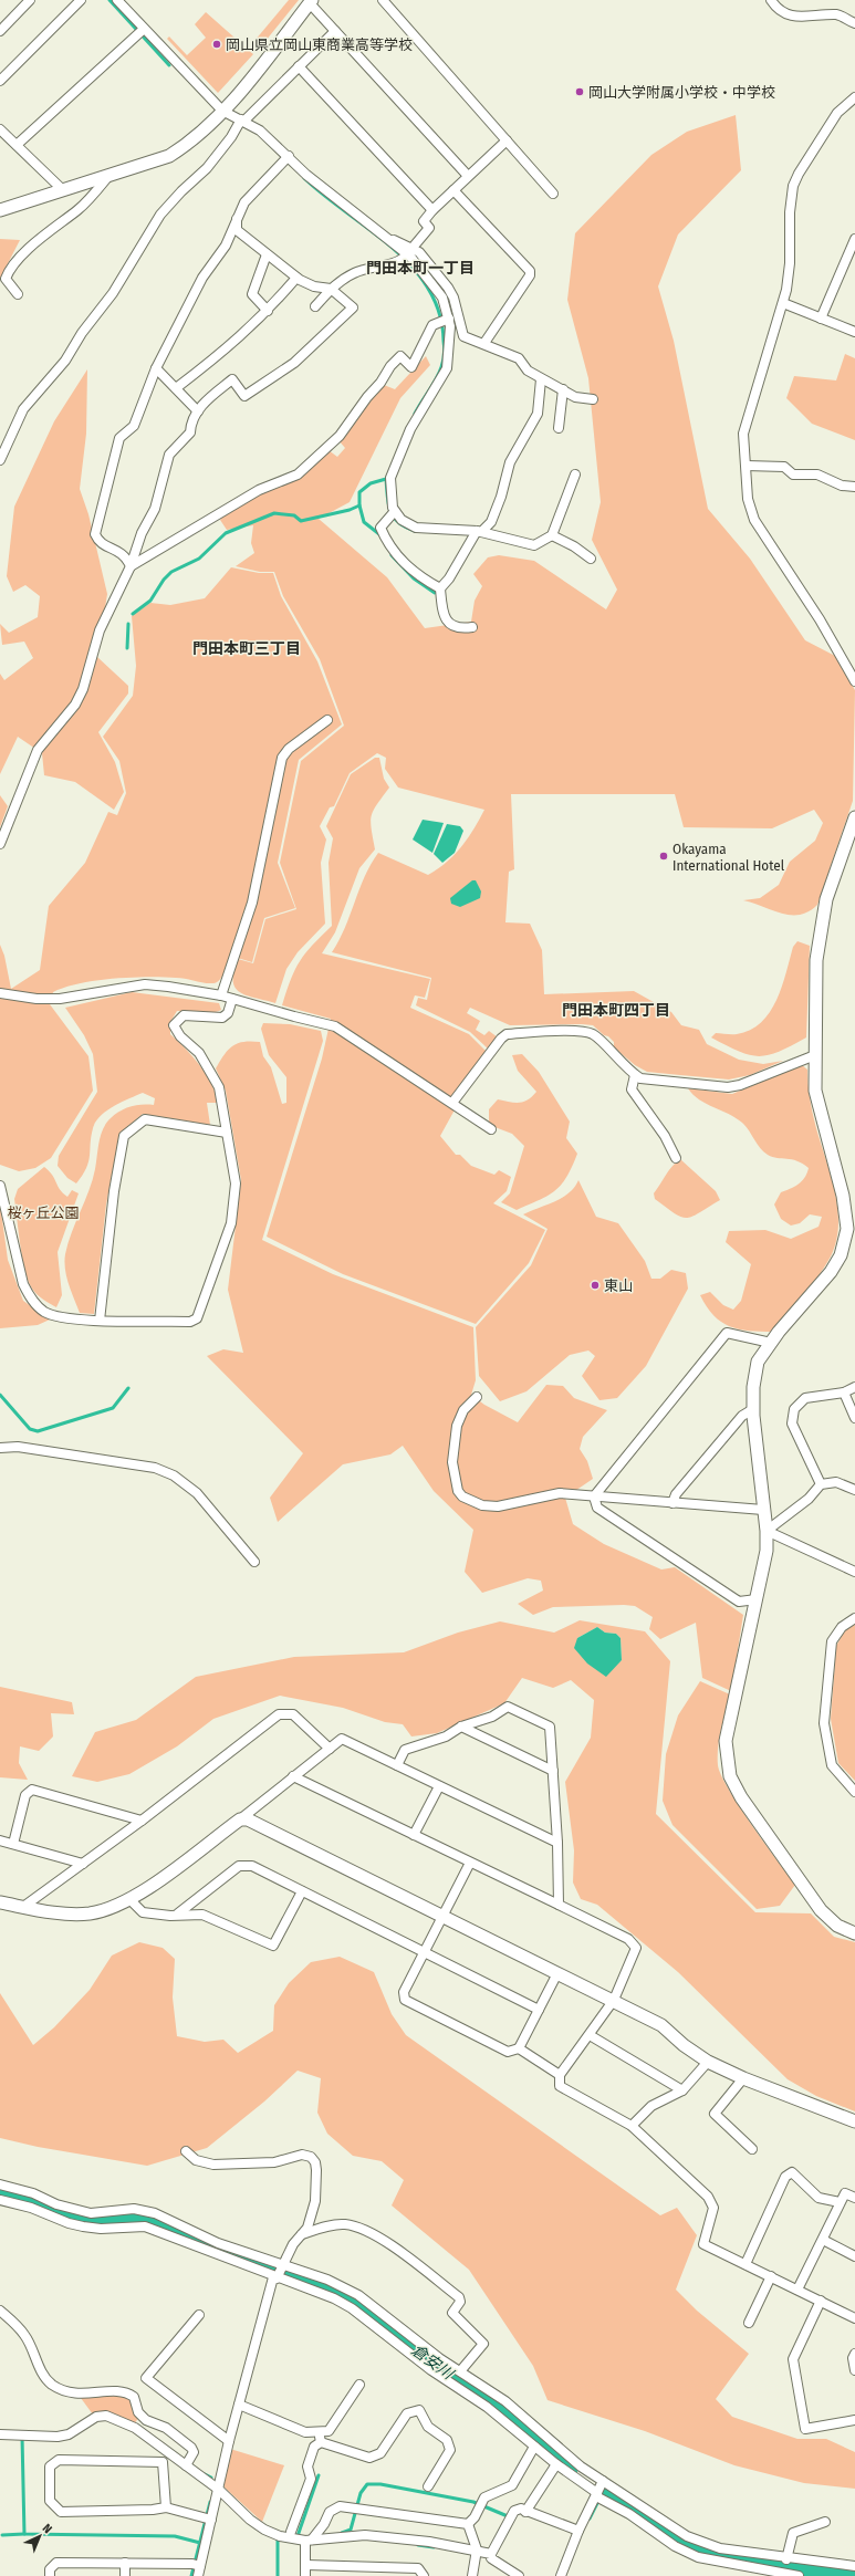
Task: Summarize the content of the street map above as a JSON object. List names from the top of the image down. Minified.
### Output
{"districts":["門田本町一丁目","門田本町三丁目","門田本町四丁目"],"water":["倉安川"],"parks":["桜ヶ丘公園"],"places":["岡山県立岡山東商業高等学校","岡山大学附属小学校・中学校","Okayama International Hotel","東山"],"north":"top right"}
